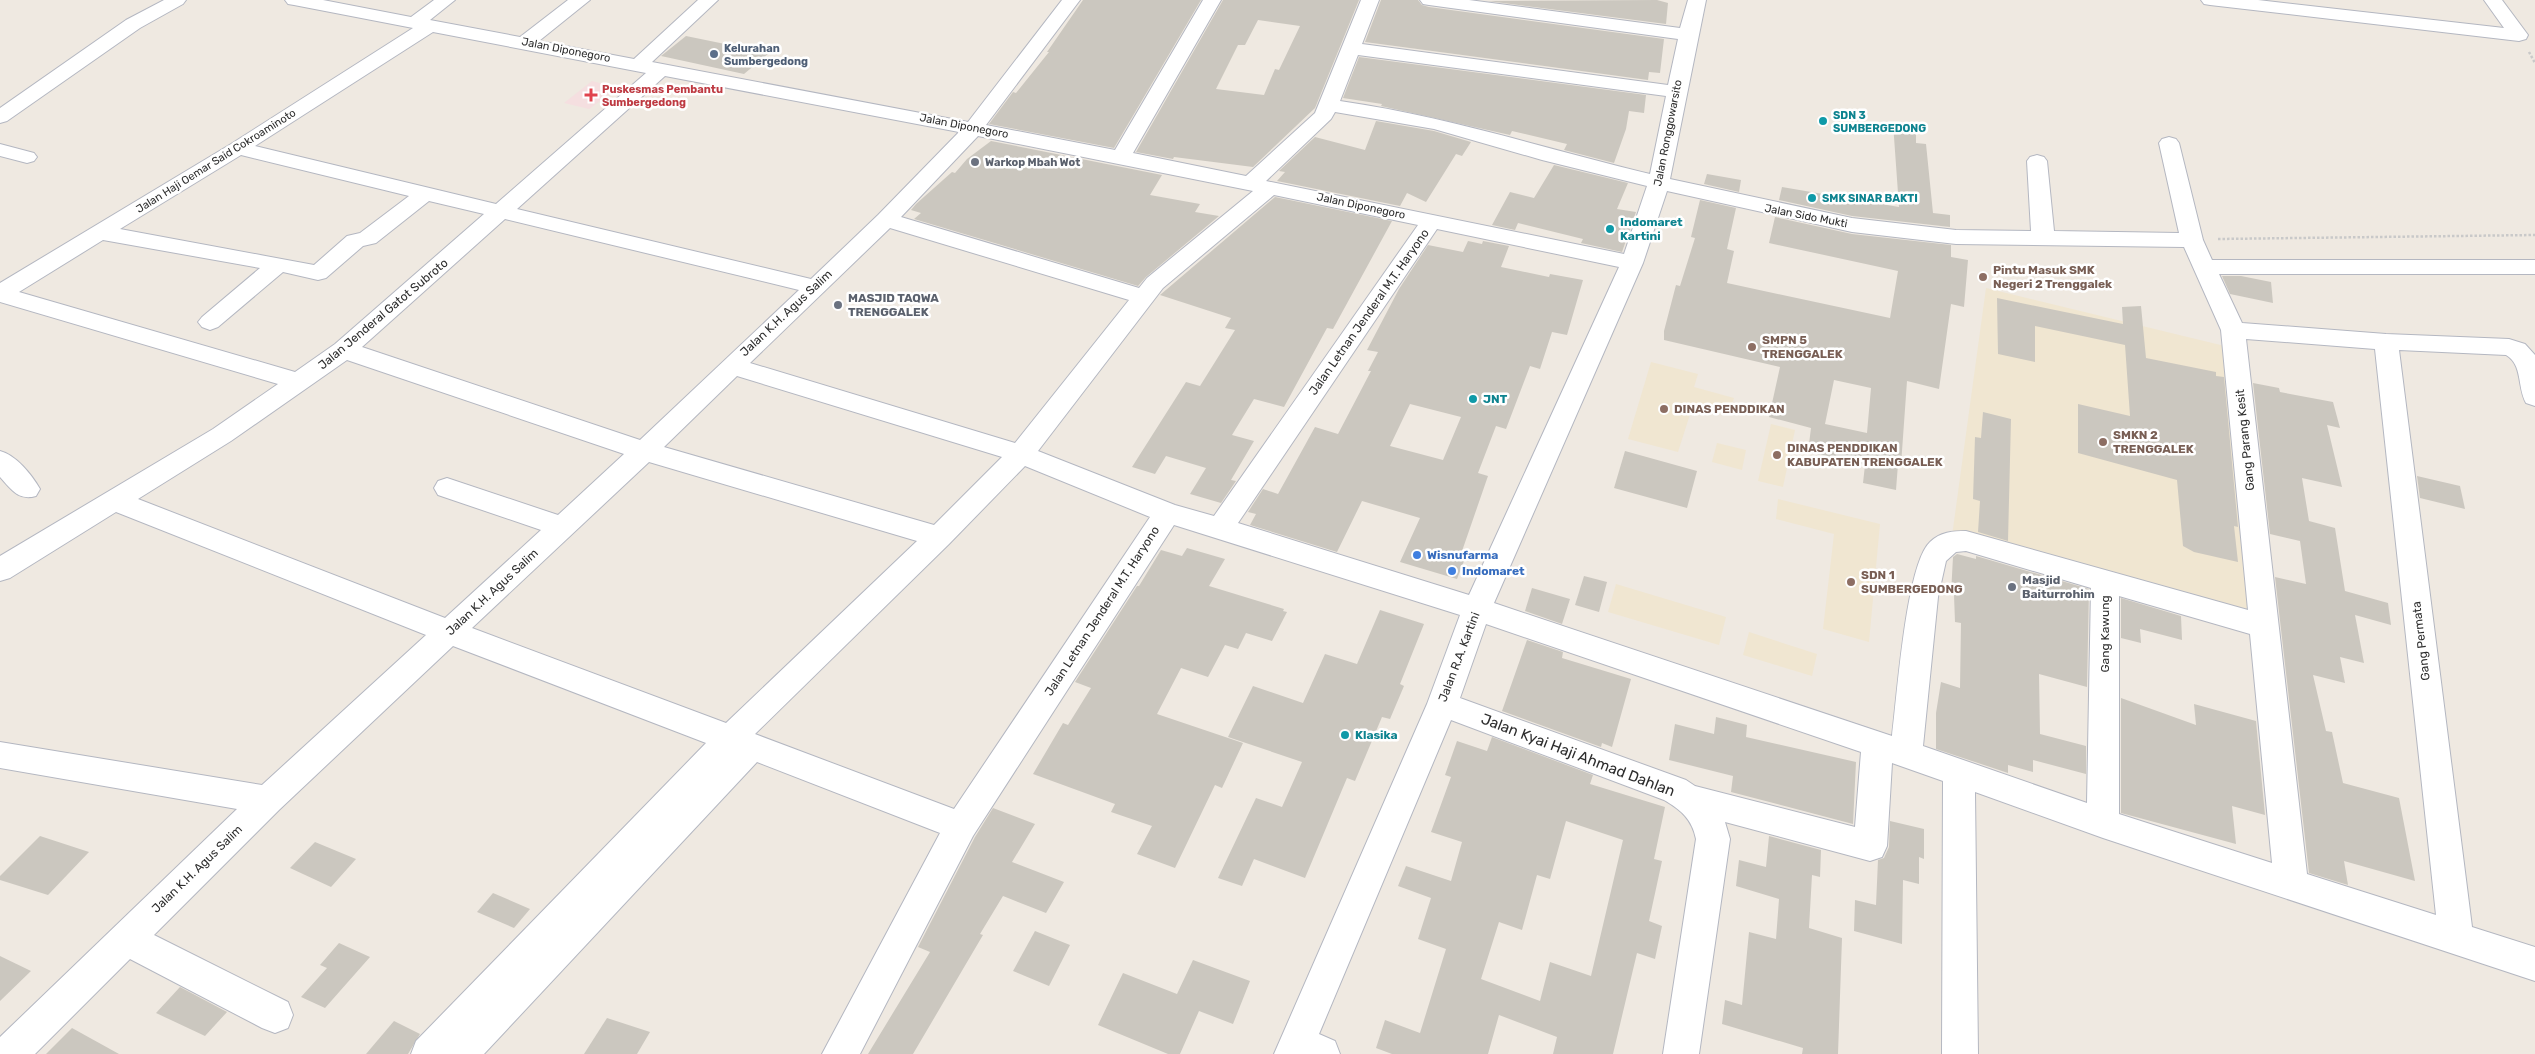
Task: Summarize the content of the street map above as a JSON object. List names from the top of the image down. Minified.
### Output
{"streets":{"street":["Jalan Diponegoro","Jalan Ronggowarsito","Jalan Haji Oemar Said Cokroaminoto","Jalan Sido Mukti","Jalan Letnan Jenderal M.T. Haryono","Jalan K.H. Agus Salim","Jalan Jenderal Gatot Subroto","Gang Parang Kesit","Gang Kawung","Gang Permata","Jalan R.A. Kartini","Jalan Kyai Haji Ahmad Dahlan"]},"crossings":[["Jalan Diponegoro","Jalan Ronggowarsito"],["Jalan Diponegoro","Jalan Haji Oemar Said Cokroaminoto"],["Jalan Diponegoro","Jalan Letnan Jenderal M.T. Haryono"],["Jalan Diponegoro","Jalan K.H. Agus Salim"],["Jalan Diponegoro","Jalan Jenderal Gatot Subroto"],["Jalan Diponegoro","Jalan R.A. Kartini"],["Jalan Ronggowarsito","Jalan Sido Mukti"],["Jalan Ronggowarsito","Jalan R.A. Kartini"],["Gang Parang Kesit","Gang Kawung"],["Jalan R.A. Kartini","Jalan Kyai Haji Ahmad Dahlan"]],"places":{"other":["Kelurahan Sumbergedong","SDN 3 SUMBERGEDONG","Warkop Mbah Wot","SMK SINAR BAKTI","Indomaret Kartini","Pintu Masuk SMK Negeri 2 Trenggalek","MASJID TAQWA TRENGGALEK","SMPN 5 TRENGGALEK","JNT","DINAS PENDDIKAN","SMKN 2 TRENGGALEK","DINAS PENDDIKAN KABUPATEN TRENGGALEK","Wisnufarma","Indomaret","SDN 1 SUMBERGEDONG","Masjid Baiturrohim","Klasika"],"health":["Puskesmas Pembantu Sumbergedong"]}}
